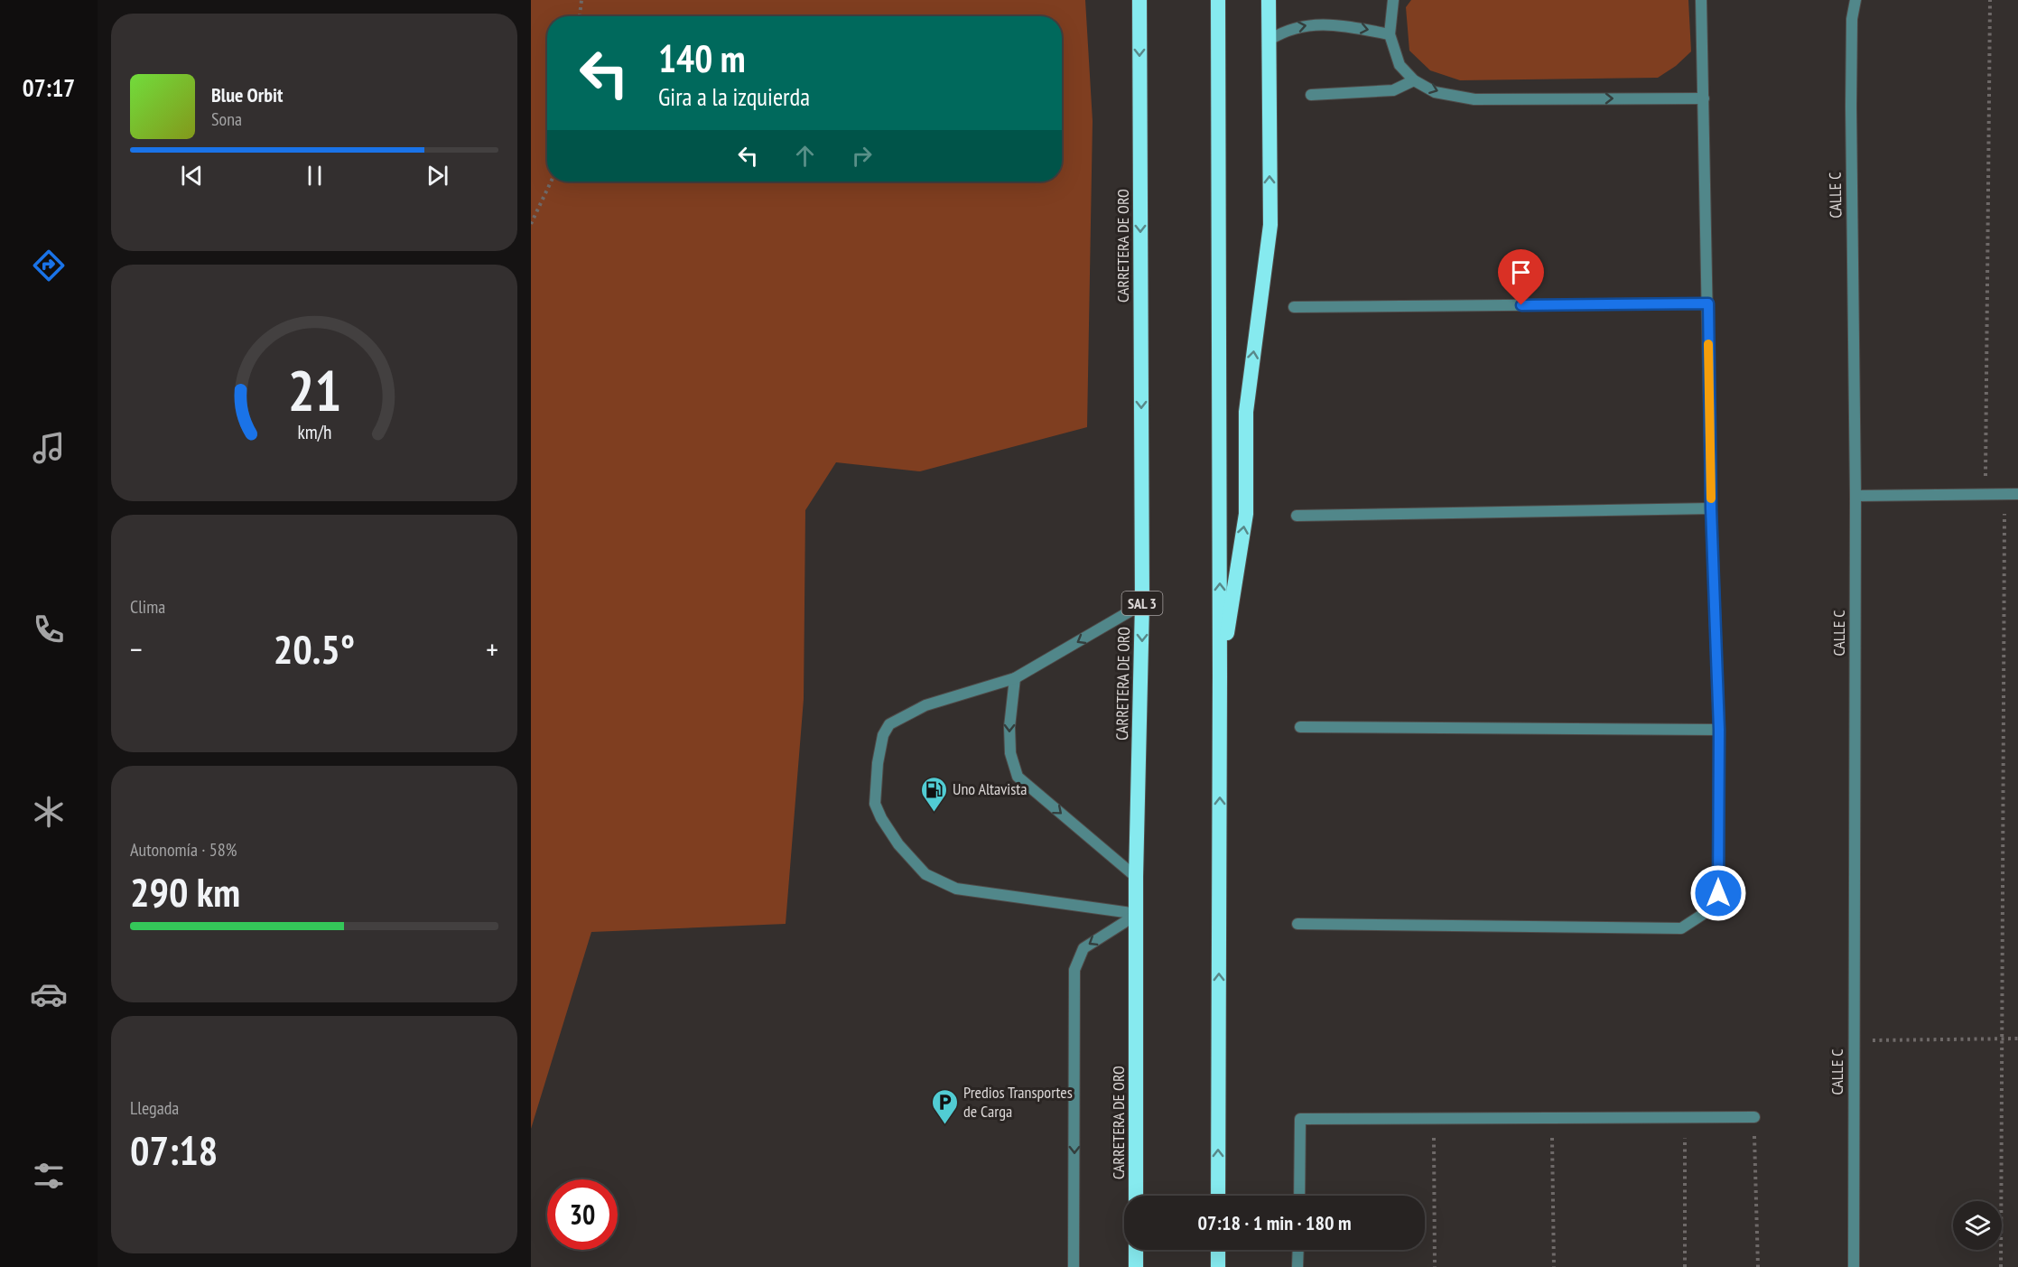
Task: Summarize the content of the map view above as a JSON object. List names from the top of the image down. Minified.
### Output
{"streets":{"highway":["CARRETERA DE ORO","SAL 3"],"street":["CALLE C"]},"places":{"fuel station":["Uno Altavista"],"parking":["Predios Transportes de Carga"]},"page":{"tabs":"07:17","turn":["140 m","Gira a la izquierda"],"song":["Blue Orbit","Sona"],"tile":["Clima",["Autonomía · 58%","290 km"],["Llegada","07:18"]],"heat":["−","20.5°","+"],"limit":"30","trip":"07:18 · 1 min · 180 m","gauge":["21","km/h"]}}
